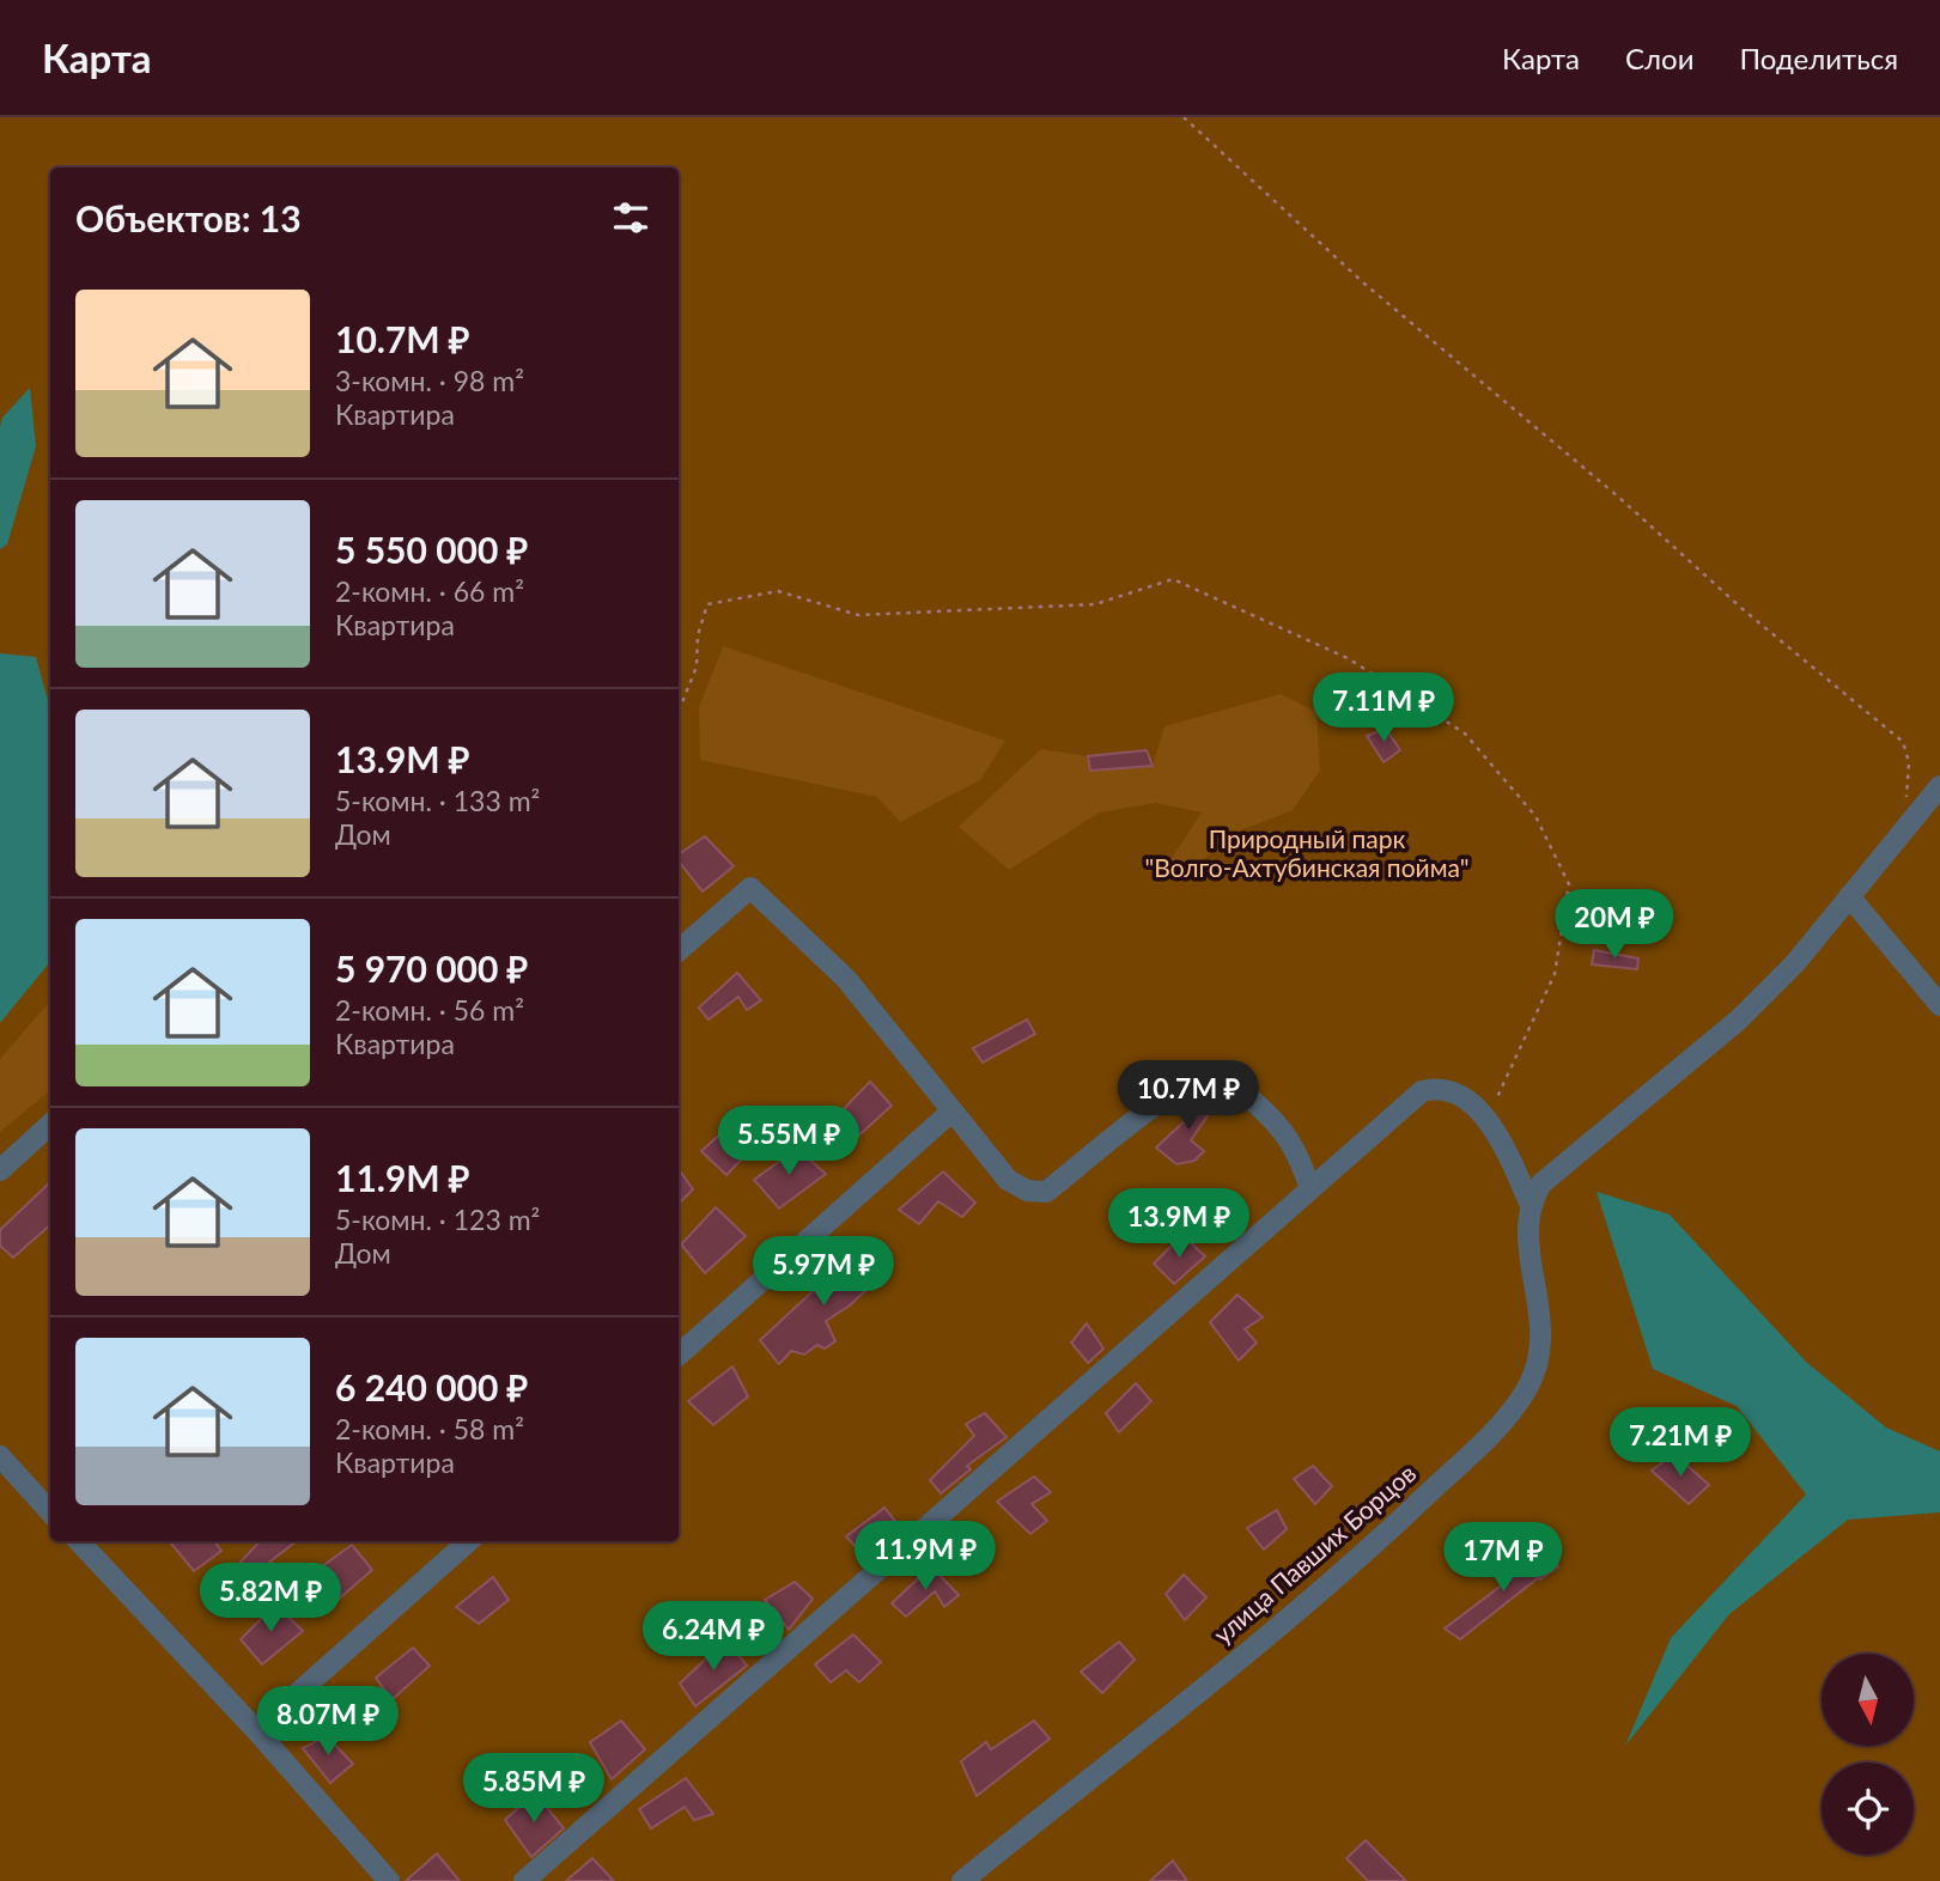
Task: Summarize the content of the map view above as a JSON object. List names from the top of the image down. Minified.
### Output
{"streets":{"street":["улица Павших Борцов"]},"parks":["Природный парк \"Волго-Ахтубинская пойма\""],"north":"bottom","page":{"header":"Карта","nav":["Карта","Слои","Поделиться"],"heading":"Объектов: 13","list":[{"name":"10.7M ₽","note":"3-комн. · 98 m² · Квартира"},{"name":"5 550 000 ₽","note":"2-комн. · 66 m² · Квартира"},{"name":"13.9M ₽","note":"5-комн. · 133 m² · Дом"},{"name":"5 970 000 ₽","note":"2-комн. · 56 m² · Квартира"},{"name":"11.9M ₽","note":"5-комн. · 123 m² · Дом"},{"name":"6 240 000 ₽","note":"2-комн. · 58 m² · Квартира"}],"price":["7.11M ₽","20M ₽","10.7M ₽","5.55M ₽","13.9M ₽","5.97M ₽","7.21M ₽","11.9M ₽","17M ₽","5.82M ₽","6.24M ₽","8.07M ₽","5.85M ₽"]}}
